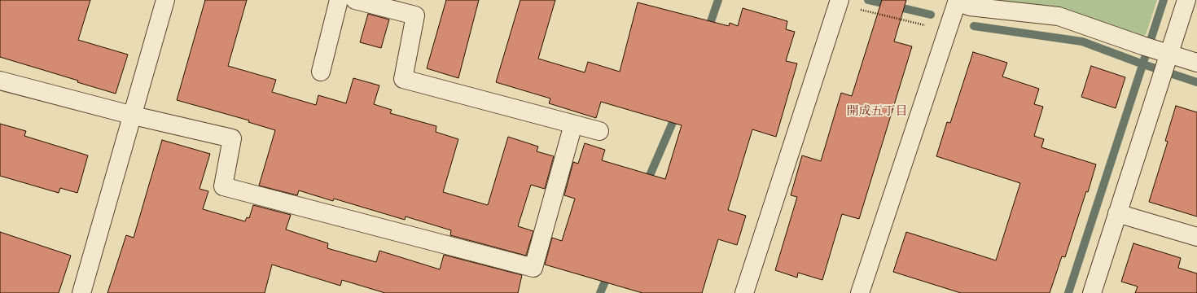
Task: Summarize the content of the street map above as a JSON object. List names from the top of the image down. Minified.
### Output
{"districts":["開成五丁目"]}
